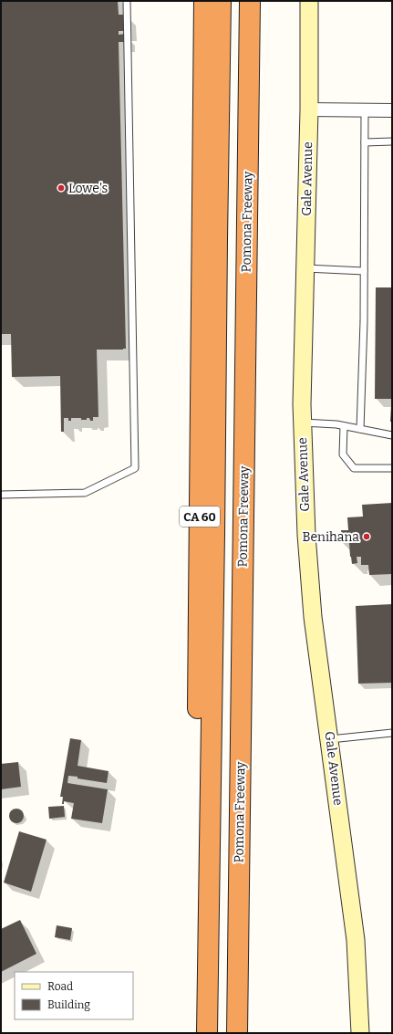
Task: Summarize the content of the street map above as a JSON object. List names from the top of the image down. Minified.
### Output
{"streets":{"highway":["Pomona Freeway","CA 60"],"main road":["Gale Avenue"]},"places":["Lowe's","Benihana"],"legend":["Road","Building"]}
